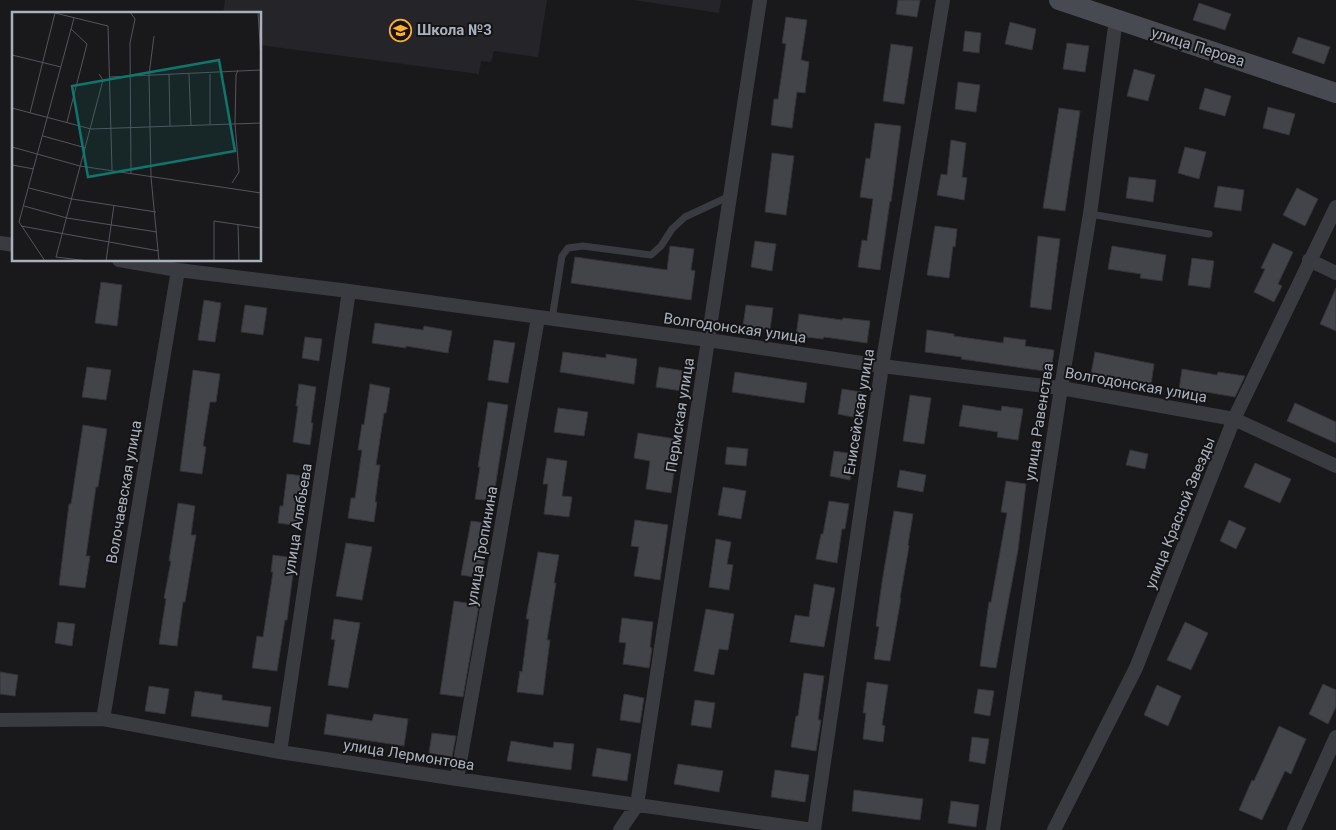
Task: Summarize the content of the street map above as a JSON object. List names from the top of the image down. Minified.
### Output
{"streets":{"main road":["улица Перова"],"street":["Волгодонская улица","Енисейская улица","Пермская улица","улица Равенства","Волочаевская улица","улица Красной Звезды","улица Алябьева","улица Тропинина","улица Лермонтова"]},"crossings":[["улица Перова","улица Равенства"],["Волгодонская улица","Енисейская улица"],["Волгодонская улица","Пермская улица"],["Волгодонская улица","улица Равенства"],["Волгодонская улица","Волочаевская улица"],["Волгодонская улица","улица Красной Звезды"],["Волгодонская улица","улица Алябьева"],["Волгодонская улица","улица Тропинина"],["Енисейская улица","улица Лермонтова"],["Пермская улица","улица Лермонтова"],["Волочаевская улица","улица Лермонтова"],["улица Алябьева","улица Лермонтова"],["улица Тропинина","улица Лермонтова"]],"places":{"school or university":["Школа №3"]}}
